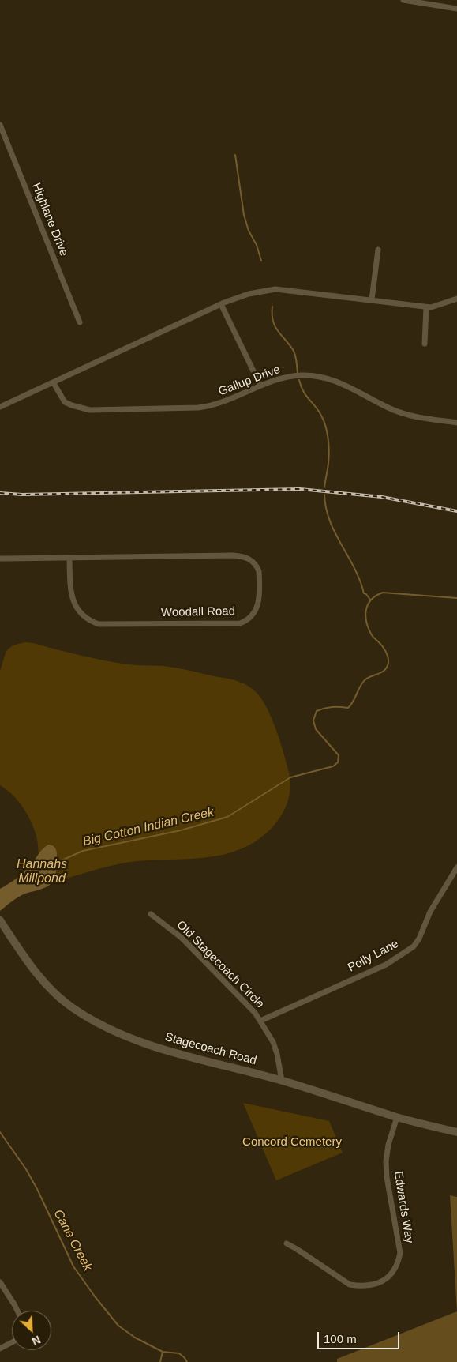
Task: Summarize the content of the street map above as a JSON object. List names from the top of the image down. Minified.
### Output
{"streets":{"street":["Highlane Drive","Gallup Drive","Woodall Road","Polly Lane","Old Stagecoach Circle","Stagecoach Road","Edwards Way"]},"crossings":[["Polly Lane","Old Stagecoach Circle"],["Old Stagecoach Circle","Stagecoach Road"],["Stagecoach Road","Edwards Way"]],"water":["Big Cotton Indian Creek","Hannahs Millpond","Cane Creek"],"parks":["Concord Cemetery"],"scale_bar":"100 m","north":"bottom right"}
